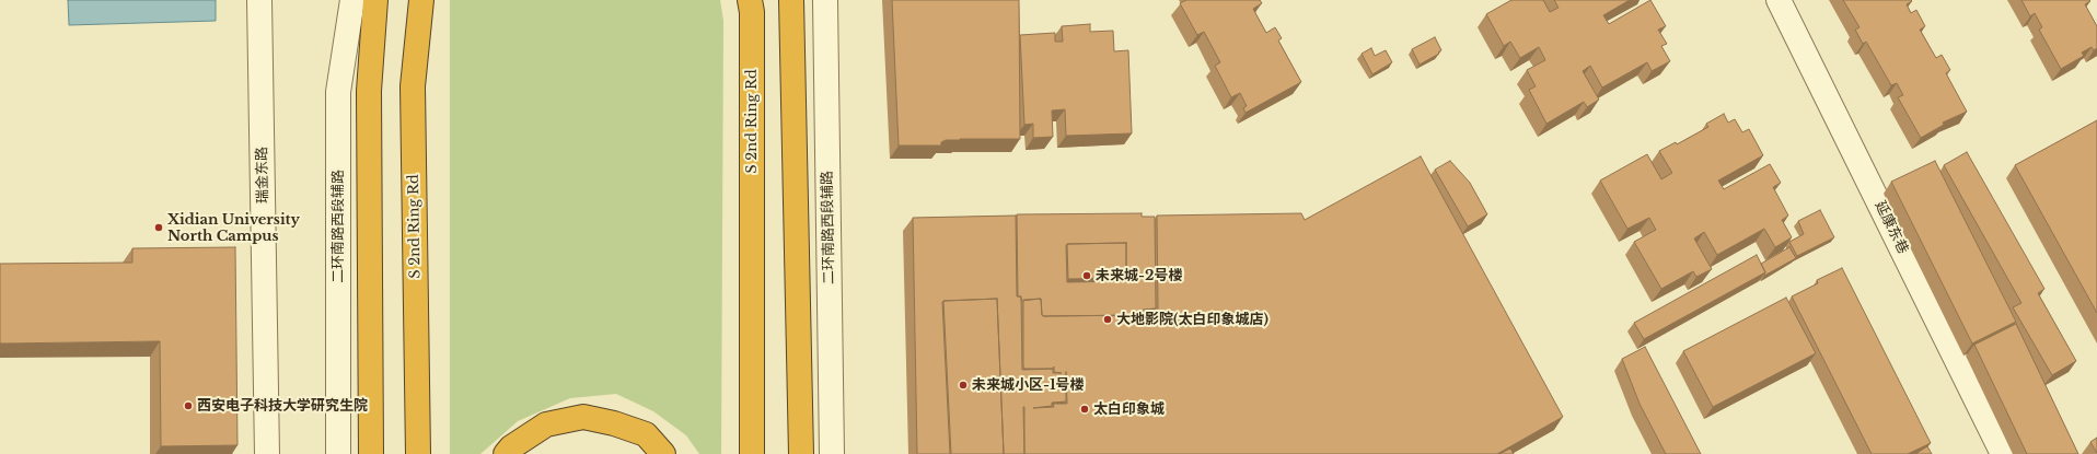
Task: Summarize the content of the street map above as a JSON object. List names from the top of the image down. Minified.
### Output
{"streets":{"highway":["S 2nd Ring Rd"],"street":["瑞金东路","二环南路西段辅路","延康东巷"]},"places":["Xidian University North Campus","未来城-2号楼","大地影院(太白印象城店)","未来城小区-1号楼","西安电子科技大学研究生院","太白印象城"]}
